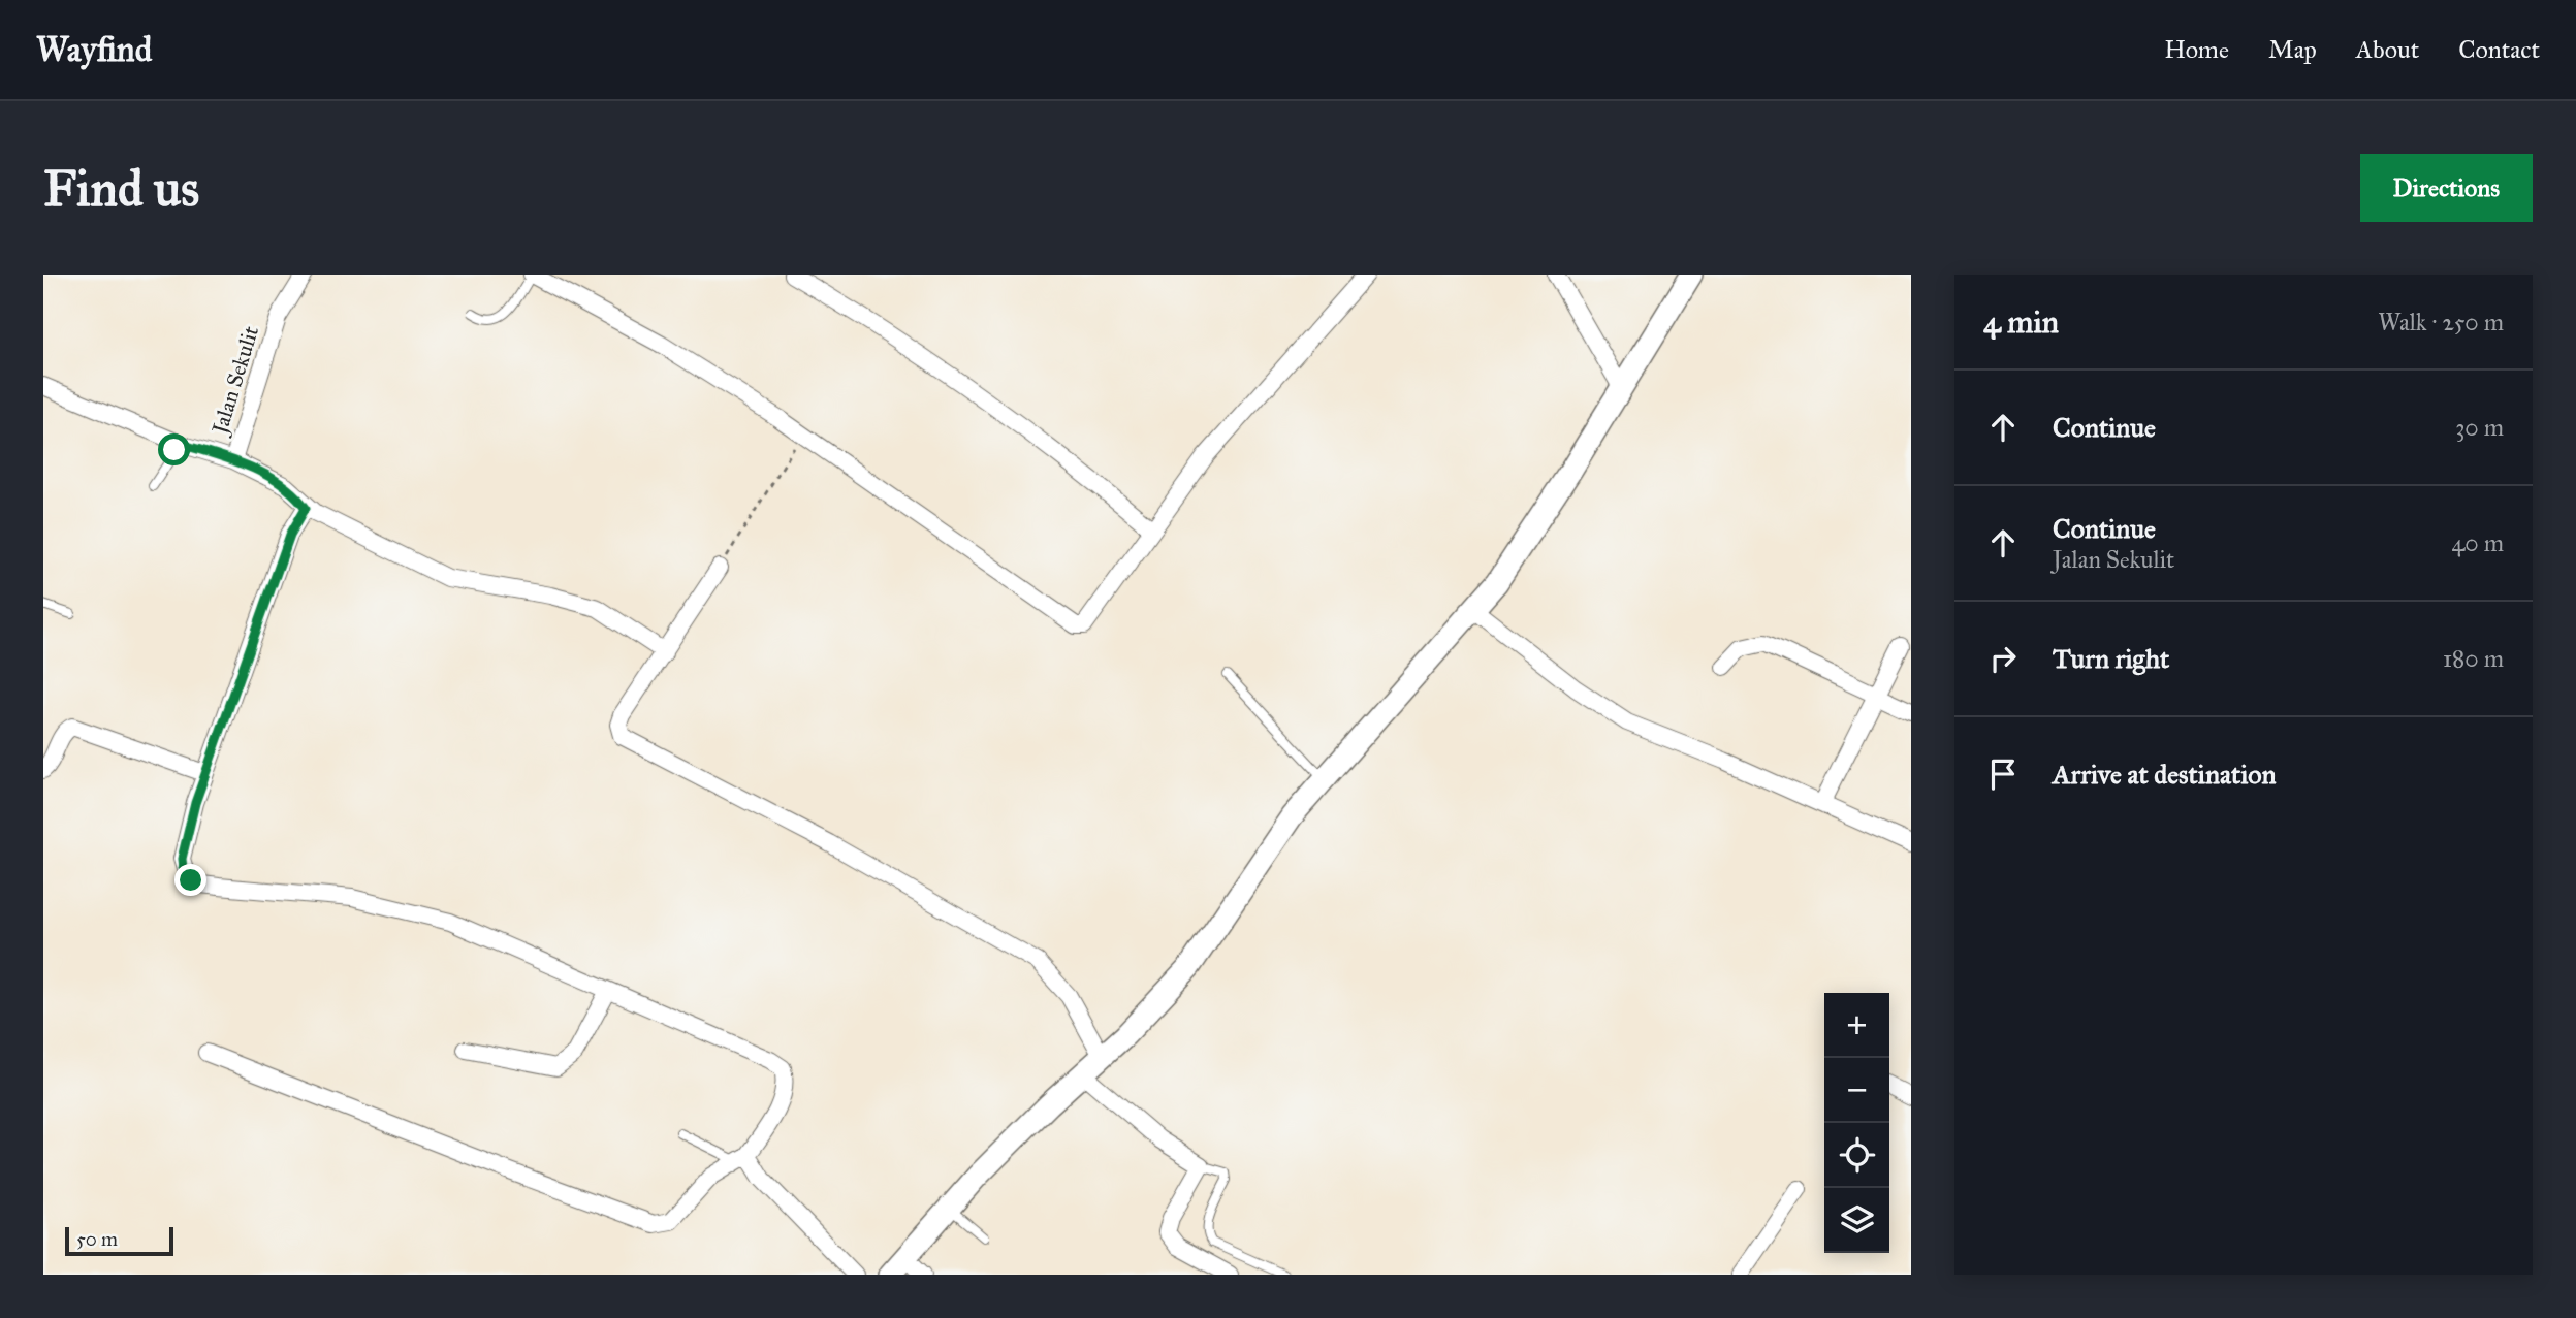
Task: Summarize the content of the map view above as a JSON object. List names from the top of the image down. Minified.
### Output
{"streets":{"street":["Jalan Sekulit"]},"scale_bar":"50 m","page":{"header":"Wayfind","nav":["Home","Map","About","Contact"],"buttons":"Directions","title":"Find us","heading":["4 min","Walk · 250 m"],"list":[["Continue","30 m"],["Continue","Jalan Sekulit","40 m"],["Turn right","180 m"],"Arrive at destination"],"map_buttons":["+","−"],"scale":"50 m"}}
